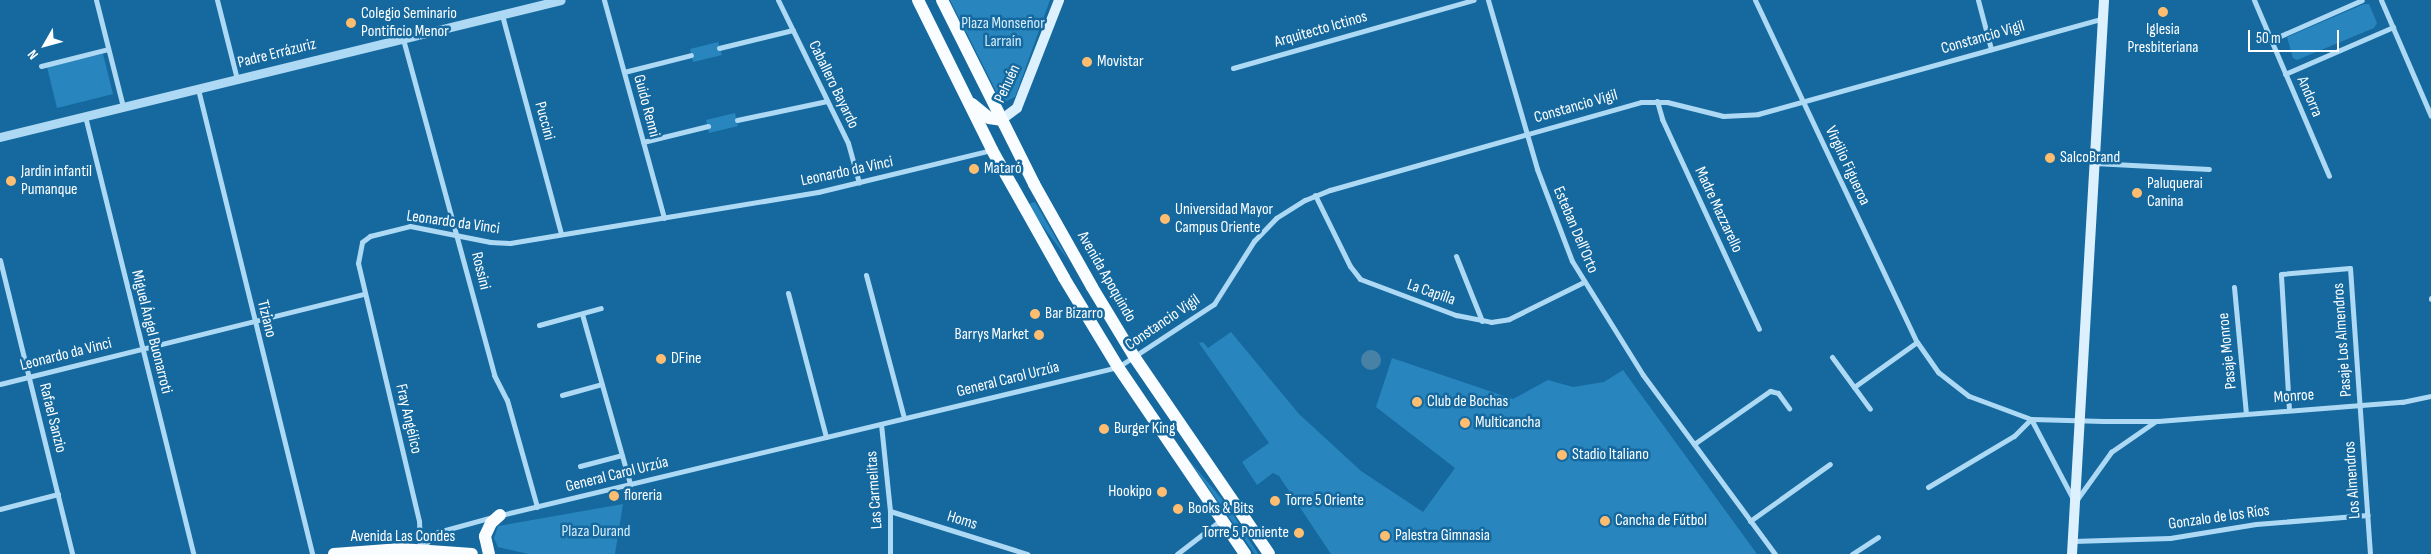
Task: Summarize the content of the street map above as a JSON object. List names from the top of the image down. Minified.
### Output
{"streets":{"main road":["Pehuén","Avenida Apoquindo","Avenida Las Condes"],"street":["Arquitecto Ictinos","Constancio Vigil","Padre Errázuriz","Caballero Bayardo","Andorra","Guido Renni","Puccini","Virgilio Figueroa","Leonardo da Vinci","Madre Mazzarello","Esteban Dell'Orto","Rossini","La Capilla","Tiziano","Miguel Ángel Buonarroti","Pasaje Los Almendros","Pasaje Monroe","General Carol Urzúa","Monroe","Rafael Sanzio","Fray Angélico","Los Almendros","Las Carmelitas","Gonzalo de los Ríos","Homs"]},"crossings":[["Constancio Vigil","Virgilio Figueroa"],["Constancio Vigil","Madre Mazzarello"],["Constancio Vigil","Esteban Dell'Orto"],["Constancio Vigil","Avenida Apoquindo"],["Constancio Vigil","La Capilla"],["Constancio Vigil","General Carol Urzúa"],["Padre Errázuriz","Puccini"],["Padre Errázuriz","Rossini"],["Padre Errázuriz","Tiziano"],["Padre Errázuriz","Miguel Ángel Buonarroti"],["Pehuén","Avenida Apoquindo"],["Caballero Bayardo","Leonardo da Vinci"],["Guido Renni","Leonardo da Vinci"],["Puccini","Leonardo da Vinci"],["Virgilio Figueroa","Monroe"],["Leonardo da Vinci","Rossini"],["Leonardo da Vinci","Tiziano"],["Leonardo da Vinci","Miguel Ángel Buonarroti"],["Leonardo da Vinci","Rafael Sanzio"],["Leonardo da Vinci","Fray Angélico"],["Esteban Dell'Orto","La Capilla"],["Rossini","General Carol Urzúa"],["Pasaje Los Almendros","Monroe"],["Pasaje Los Almendros","Los Almendros"],["Pasaje Monroe","Monroe"],["General Carol Urzúa","Fray Angélico"],["General Carol Urzúa","Las Carmelitas"],["General Carol Urzúa","Avenida Las Condes"],["Monroe","Los Almendros"],["Fray Angélico","Avenida Las Condes"],["Los Almendros","Gonzalo de los Ríos"],["Las Carmelitas","Homs"]],"parks":["Plaza Monseñor Larraín","Plaza Durand"],"places":["Iglesia Presbiteriana","Colegio Seminario Pontificio Menor","Movistar","SalcoBrand","Mataró","Jardin infantil Pumanque","Paluquerai Canina","Universidad Mayor Campus Oriente","Bar Bizarro","Barrys Market","DFine","Club de Bochas","Multicancha","Burger King","Stadio Italiano","Hookipo","floreria","Torre 5 Oriente","Books & Bits","Cancha de Fútbol","Torre 5 Poniente","Palestra Gimnasia"],"scale_bar":"50 m","north":"bottom left"}
